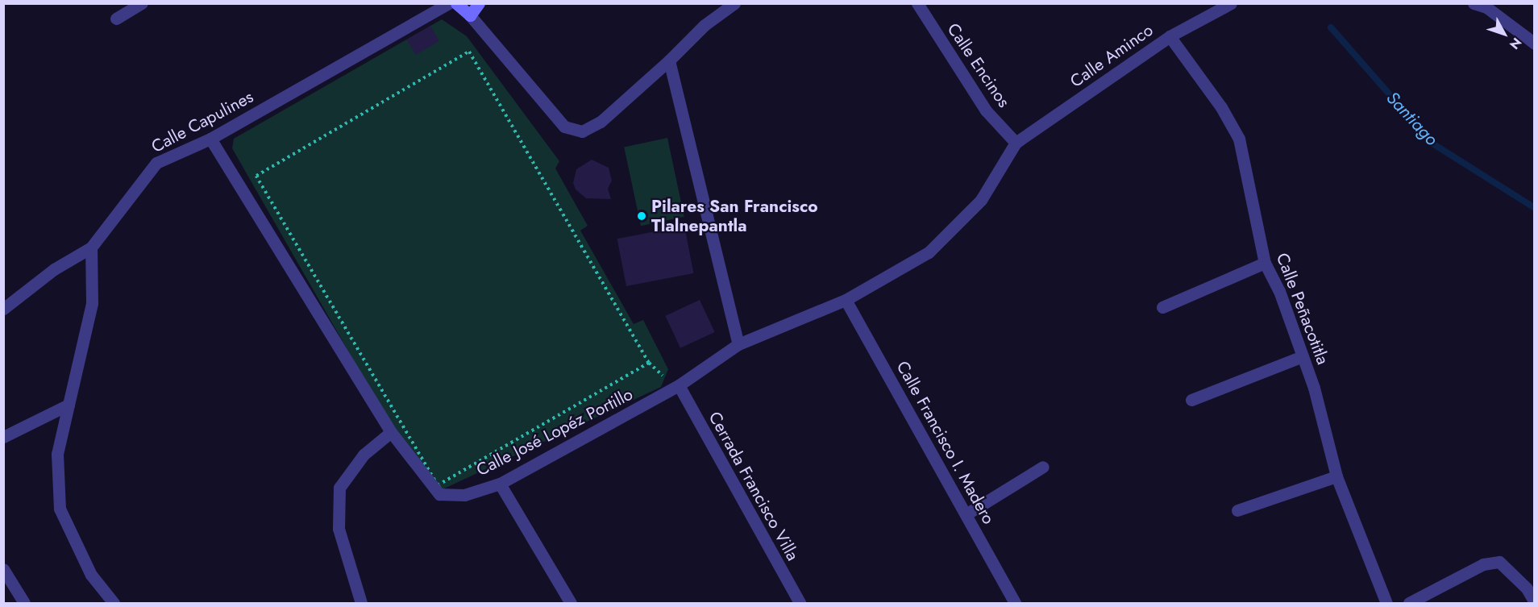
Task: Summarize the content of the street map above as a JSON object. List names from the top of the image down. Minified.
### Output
{"streets":{"street":["Calle Aminco","Calle Encinos","Calle Capulines","Calle Peñacotitla","Calle José Lopéz Portillo","Calle Francisco I. Madero","Cerrada Francisco Villa"]},"crossings":[["Calle Aminco","Calle Encinos"],["Calle Aminco","Calle Peñacotitla"],["Calle Aminco","Calle José Lopéz Portillo"],["Calle Encinos","Calle José Lopéz Portillo"],["Calle Capulines","Calle José Lopéz Portillo"],["Calle José Lopéz Portillo","Calle Francisco I. Madero"],["Calle José Lopéz Portillo","Cerrada Francisco Villa"]],"water":["Santiago"],"places":["Pilares San Francisco Tlalnepantla"],"north":"bottom right"}
